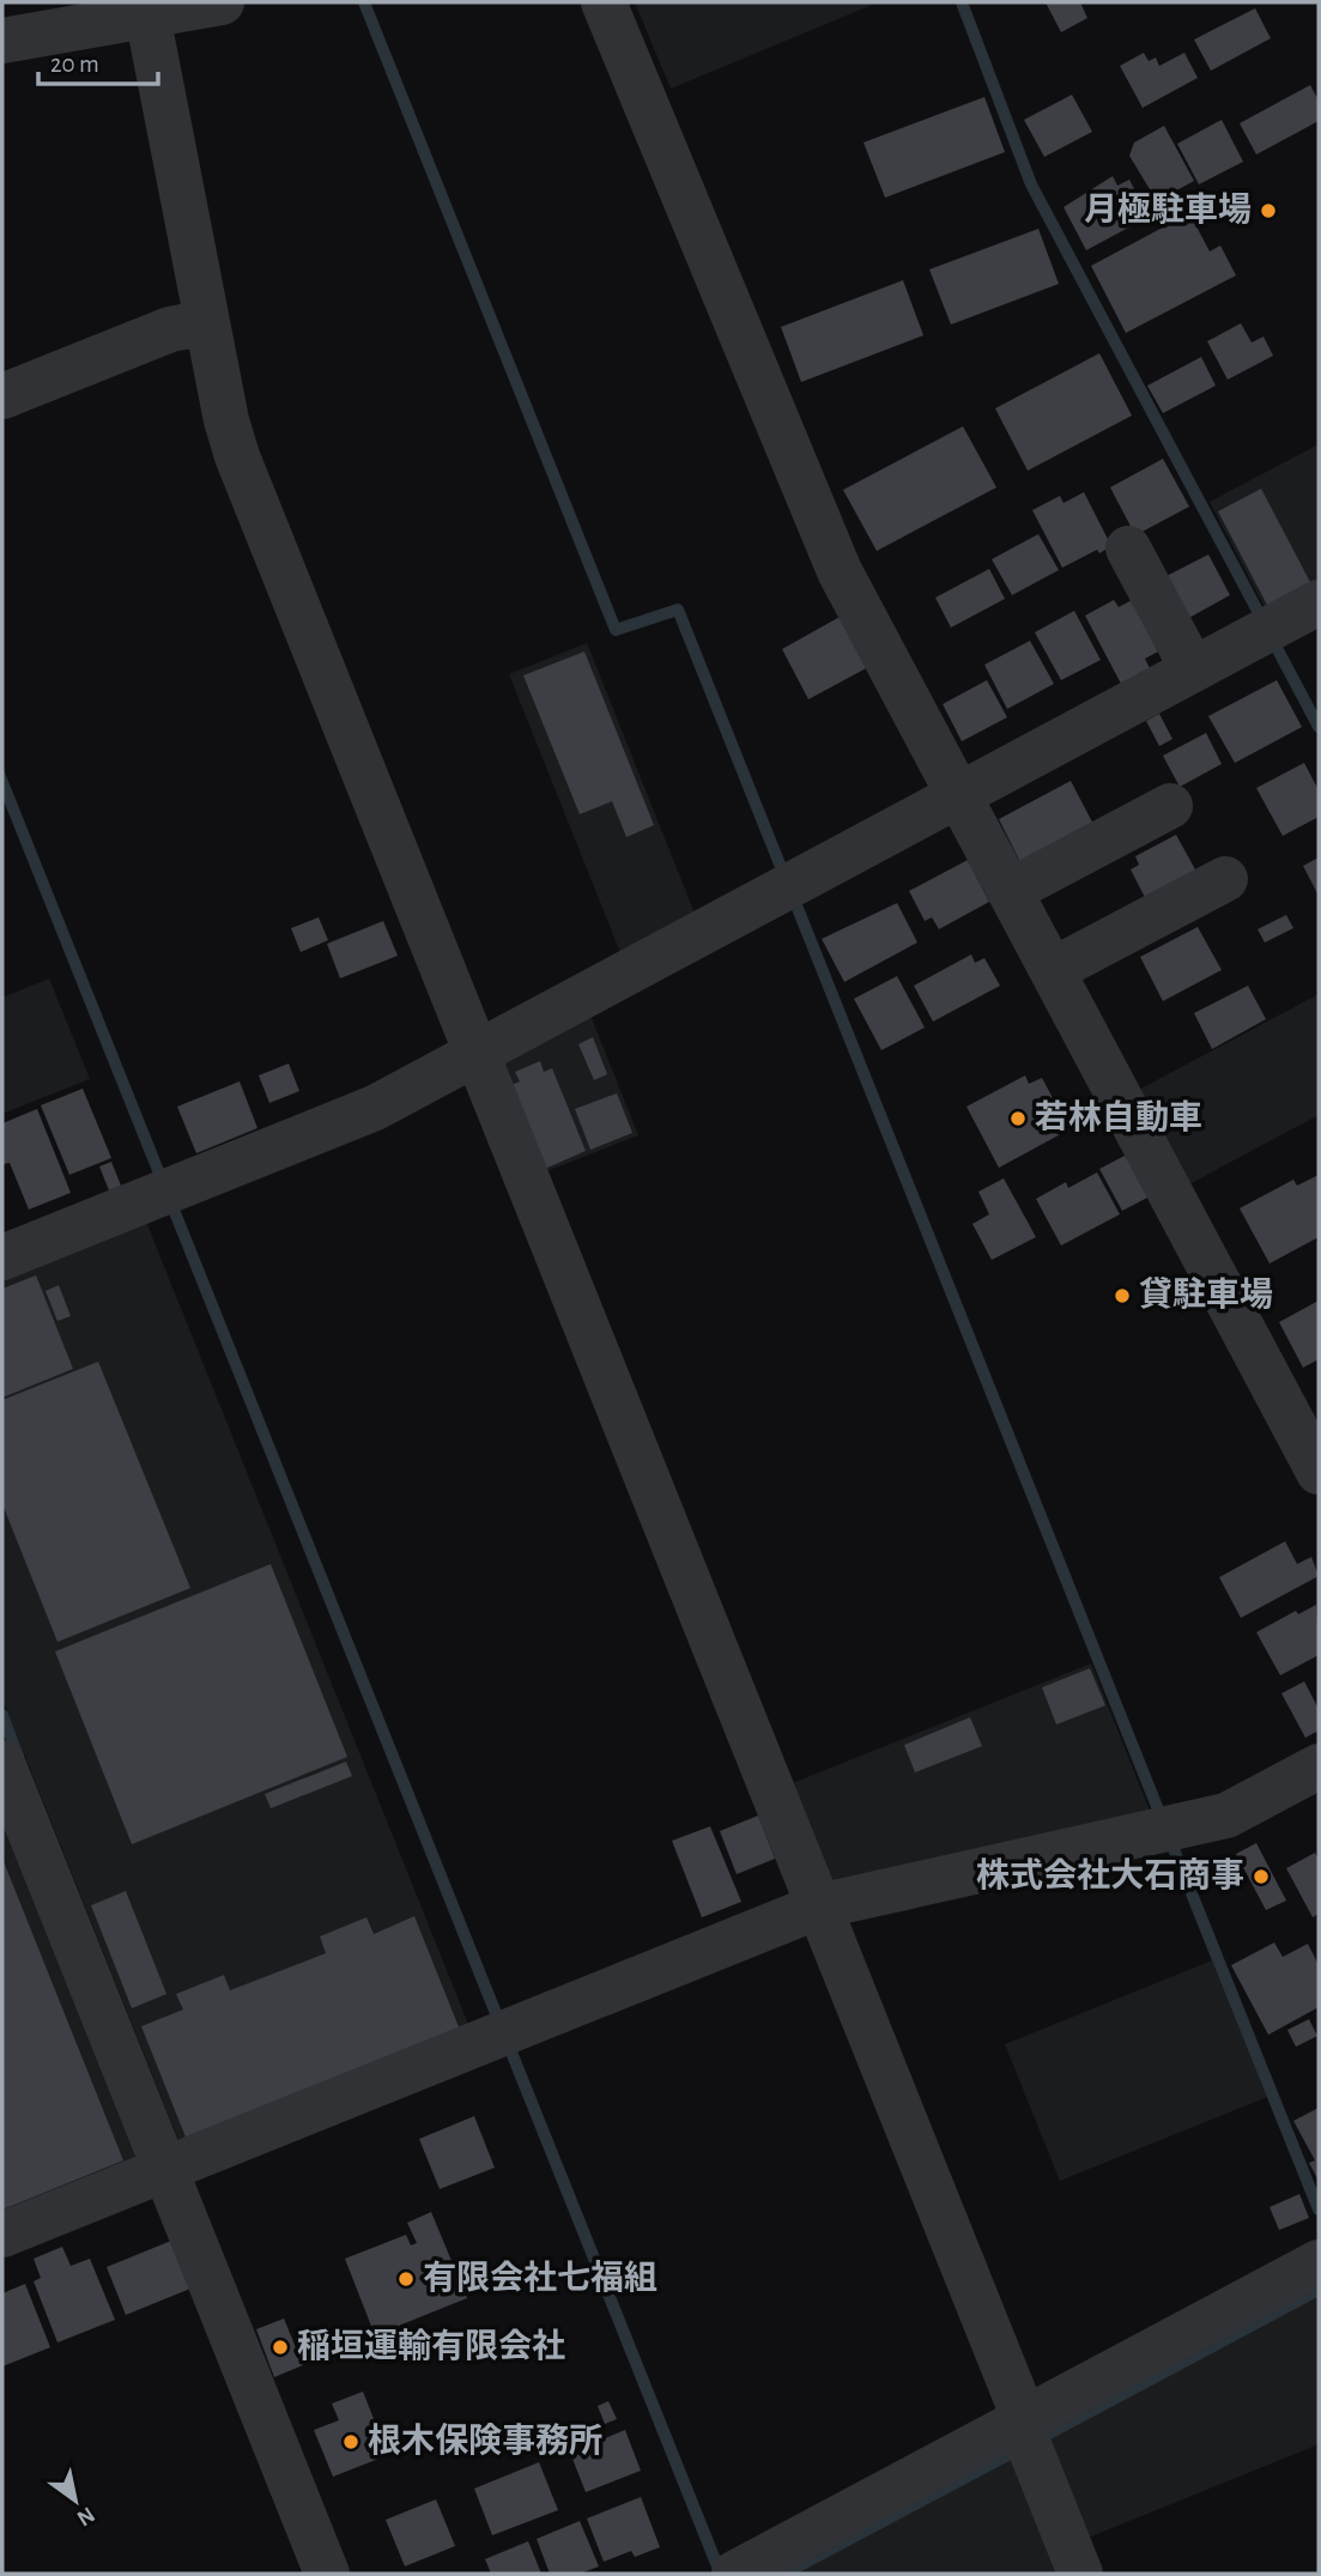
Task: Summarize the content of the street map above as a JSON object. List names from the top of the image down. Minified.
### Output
{"places":["月極駐車場","若林自動車","貸駐車場","株式会社大石商事","有限会社七福組","稲垣運輸有限会社","根木保険事務所"],"scale_bar":"20 m","north":"bottom right"}
